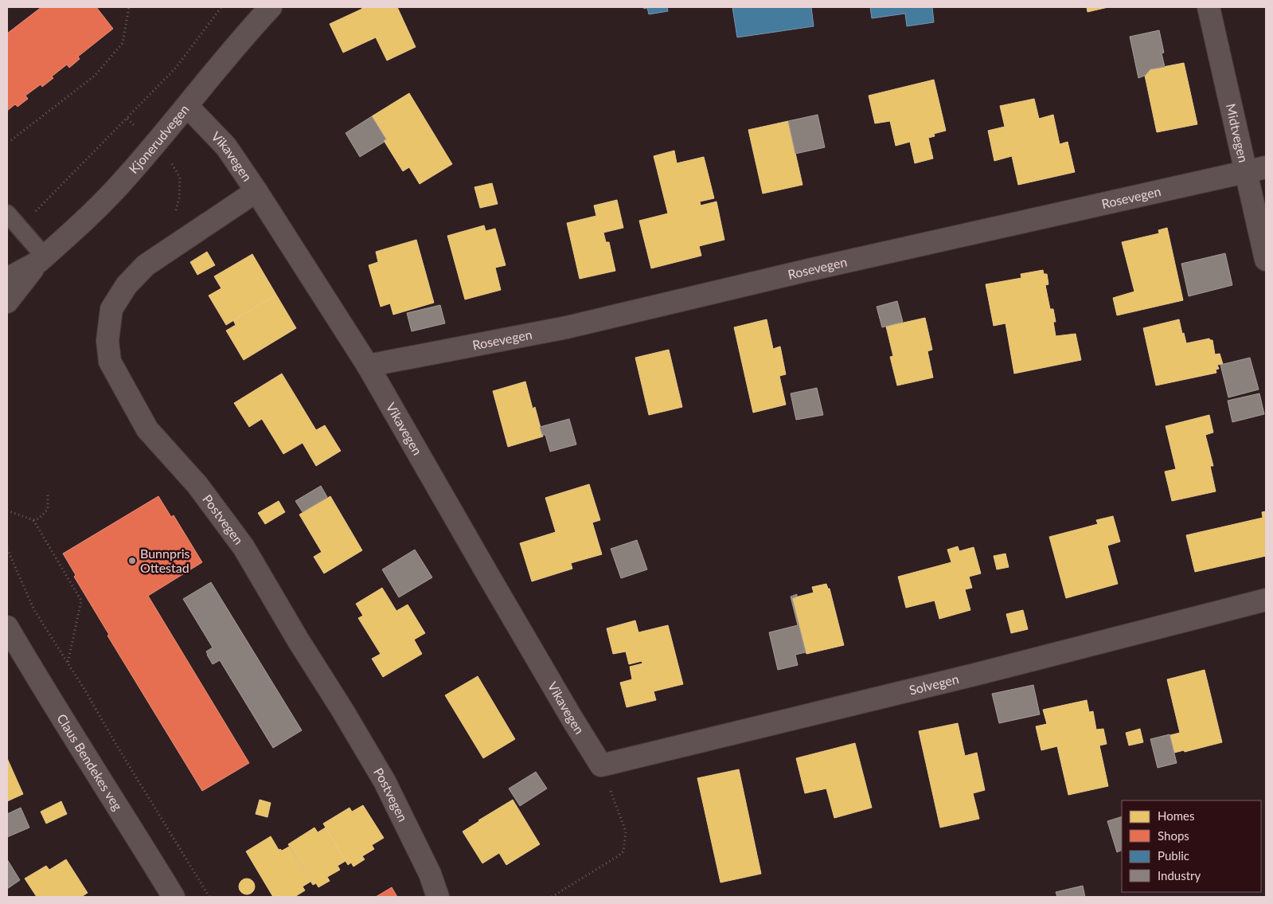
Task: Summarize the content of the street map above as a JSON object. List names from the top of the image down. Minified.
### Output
{"streets":{"street":["Midtvegen","Kjonerudvegen","Vikavegen","Rosevegen","Postvegen","Solvegen","Claus Bendekes veg"]},"crossings":[["Midtvegen","Rosevegen"],["Kjonerudvegen","Vikavegen"],["Vikavegen","Rosevegen"],["Vikavegen","Postvegen"],["Vikavegen","Solvegen"]],"places":["Bunnpris Ottestad"],"legend":["Homes","Shops","Public","Industry"]}
